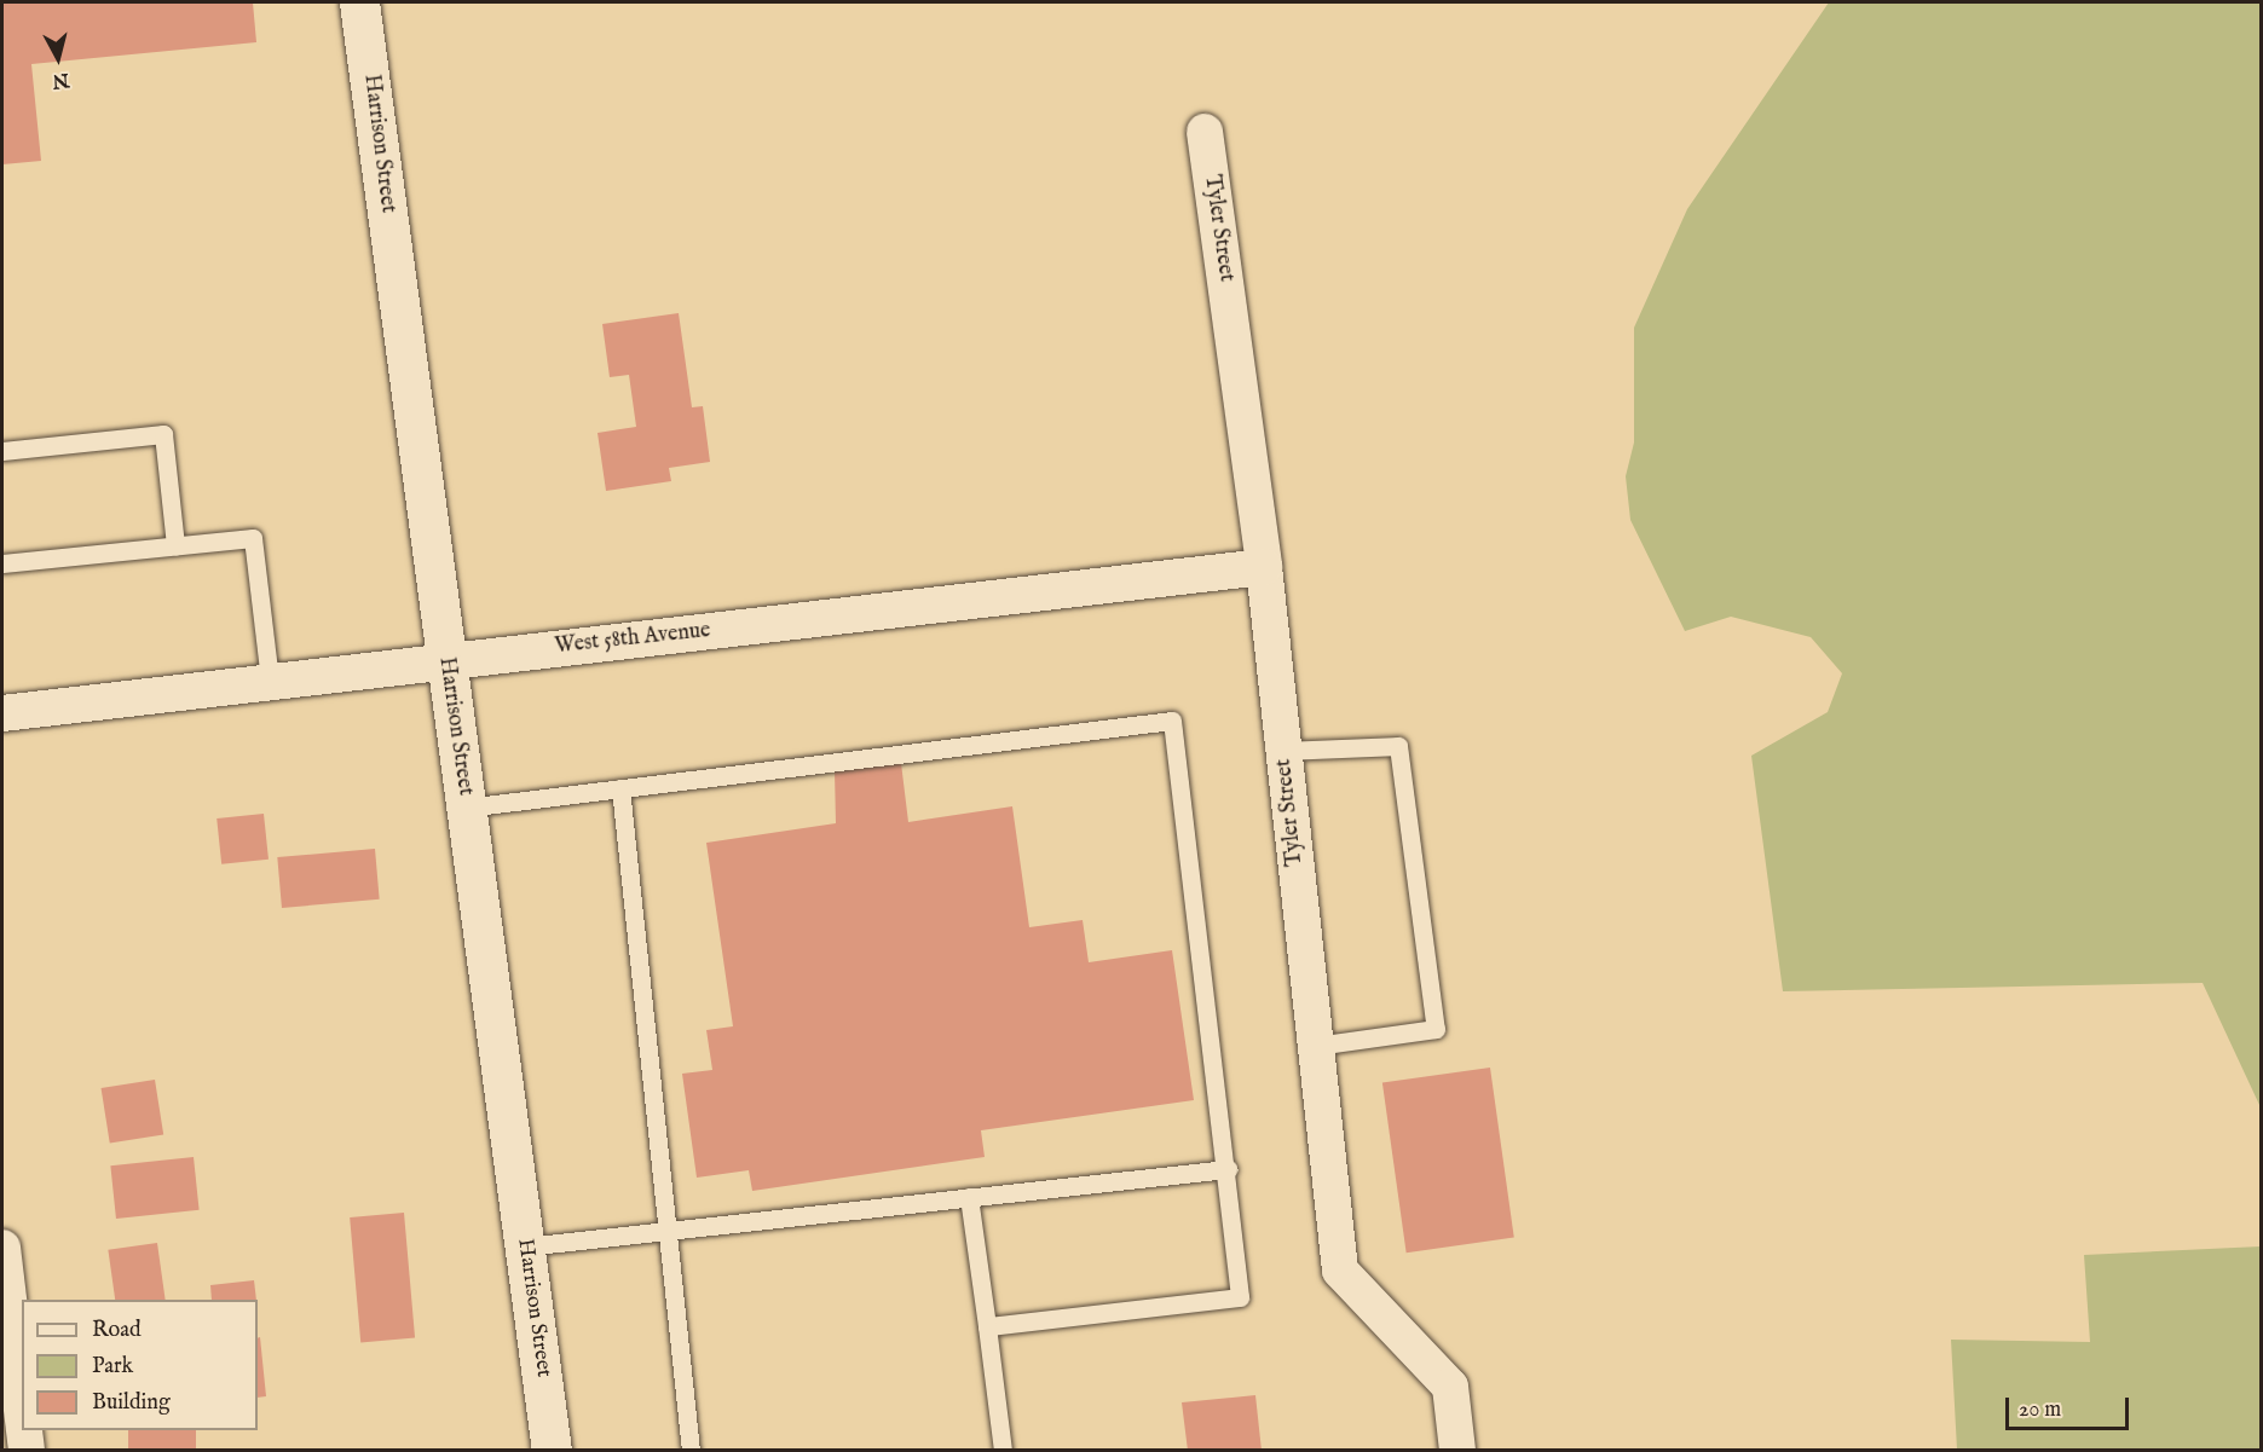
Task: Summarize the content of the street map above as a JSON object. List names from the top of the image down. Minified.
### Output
{"streets":{"street":["Harrison Street","Tyler Street","West 58th Avenue"]},"crossings":[["Harrison Street","West 58th Avenue"],["Tyler Street","West 58th Avenue"]],"legend":["Road","Park","Building"],"scale_bar":"20 m","north":"bottom"}
